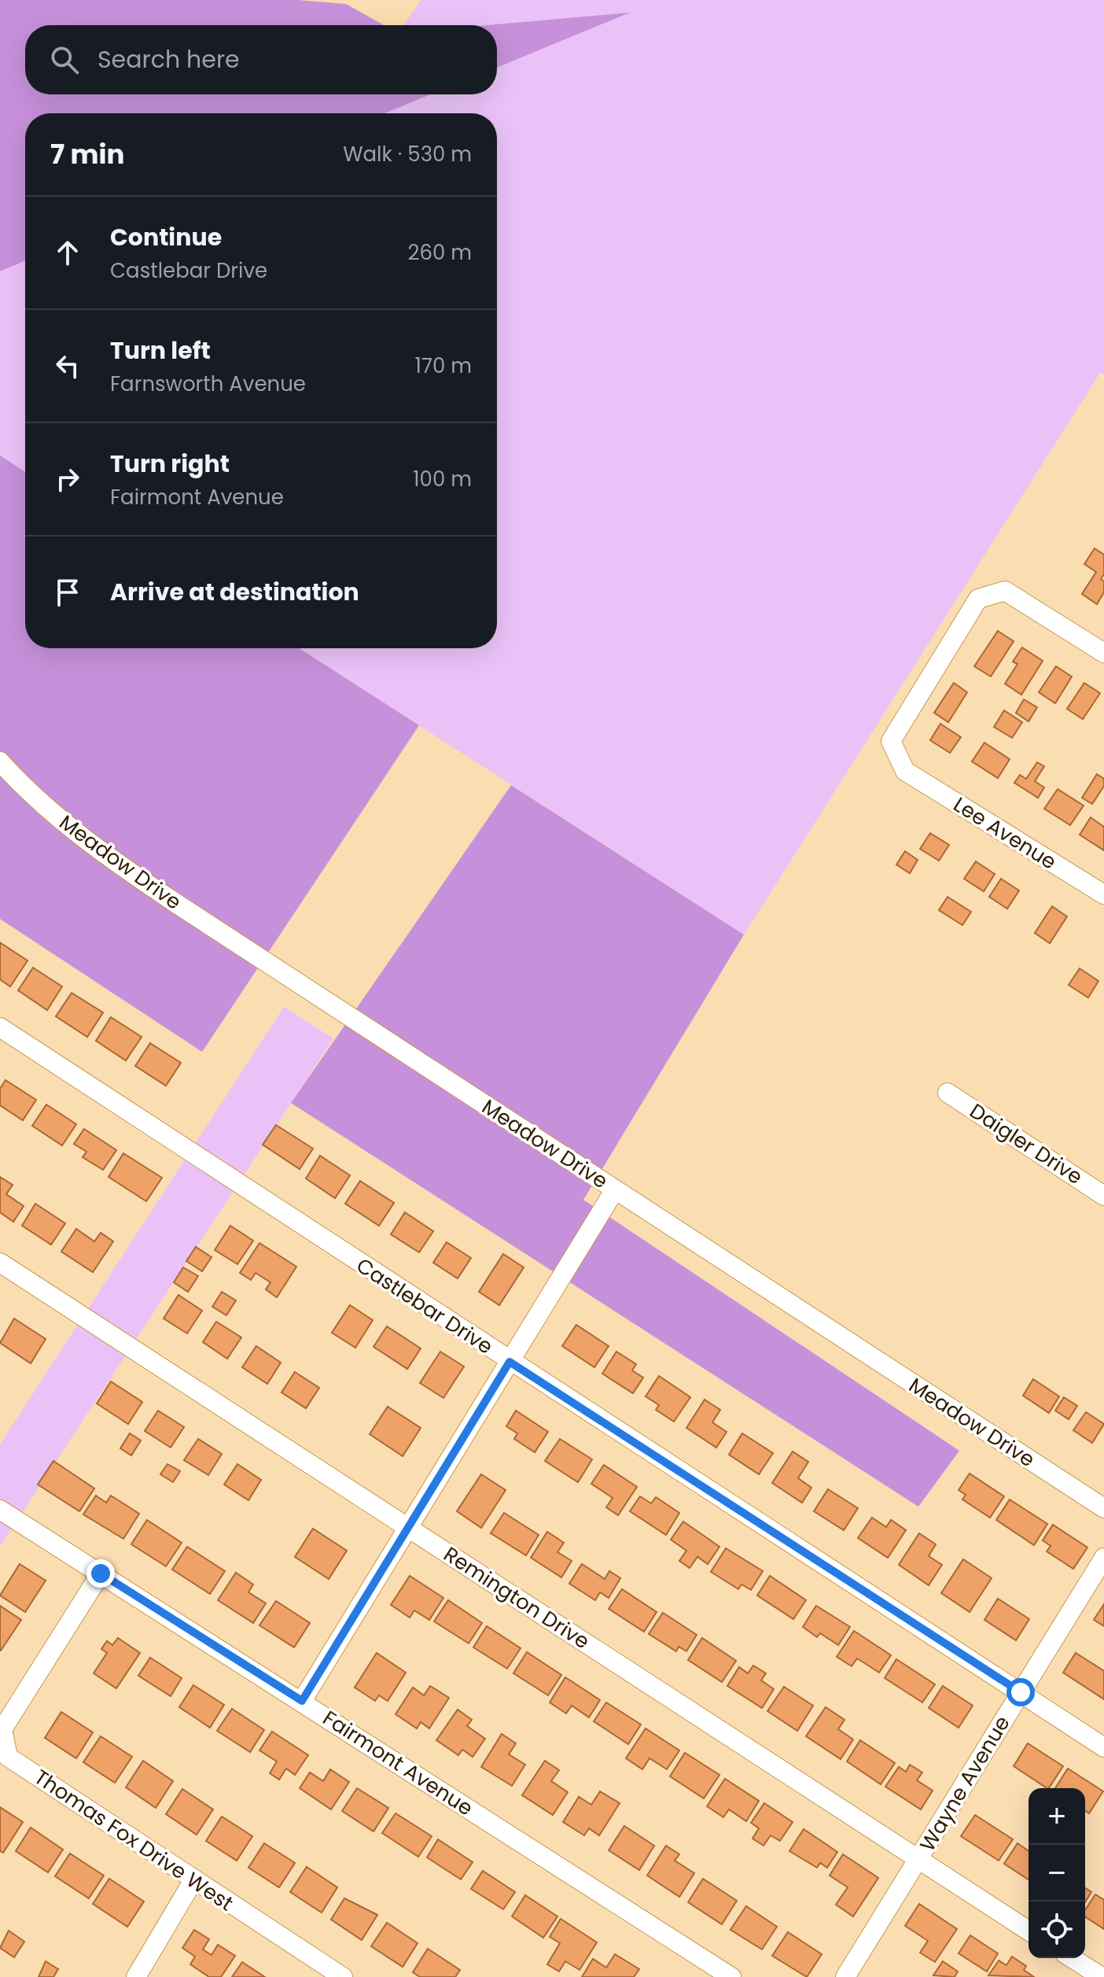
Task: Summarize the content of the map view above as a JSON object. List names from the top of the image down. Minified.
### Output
{"streets":{"street":["Lee Avenue","Meadow Drive","Daigler Drive","Castlebar Drive","Remington Drive","Fairmont Avenue","Wayne Avenue","Thomas Fox Drive West"]},"crossings":[["Castlebar Drive","Wayne Avenue"],["Remington Drive","Wayne Avenue"],["Fairmont Avenue","Thomas Fox Drive West"]],"page":{"search":"Search here","heading":["7 min","Walk · 530 m"],"list":[["Continue","Castlebar Drive","260 m"],["Turn left","Farnsworth Avenue","170 m"],["Turn right","Fairmont Avenue","100 m"],"Arrive at destination"],"map_buttons":["+","−"]}}
